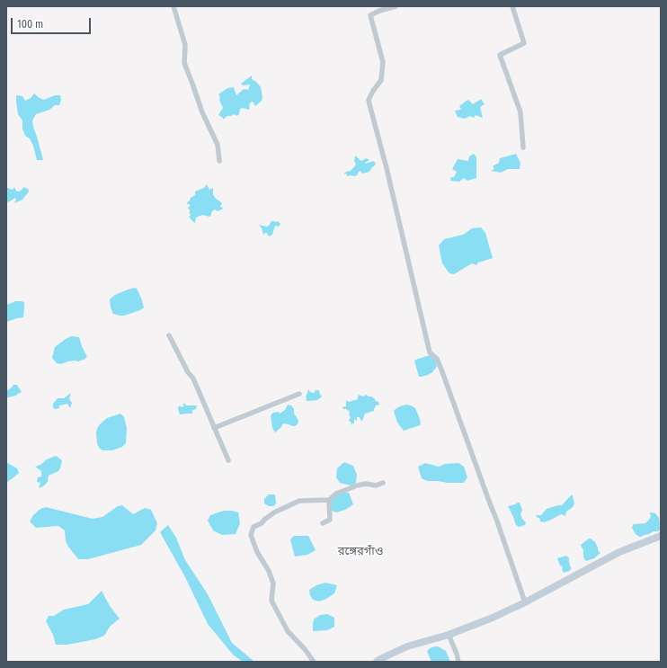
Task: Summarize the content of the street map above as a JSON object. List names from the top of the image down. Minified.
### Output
{"districts":["রঙ্গেরগাঁও"],"scale_bar":"100 m"}
